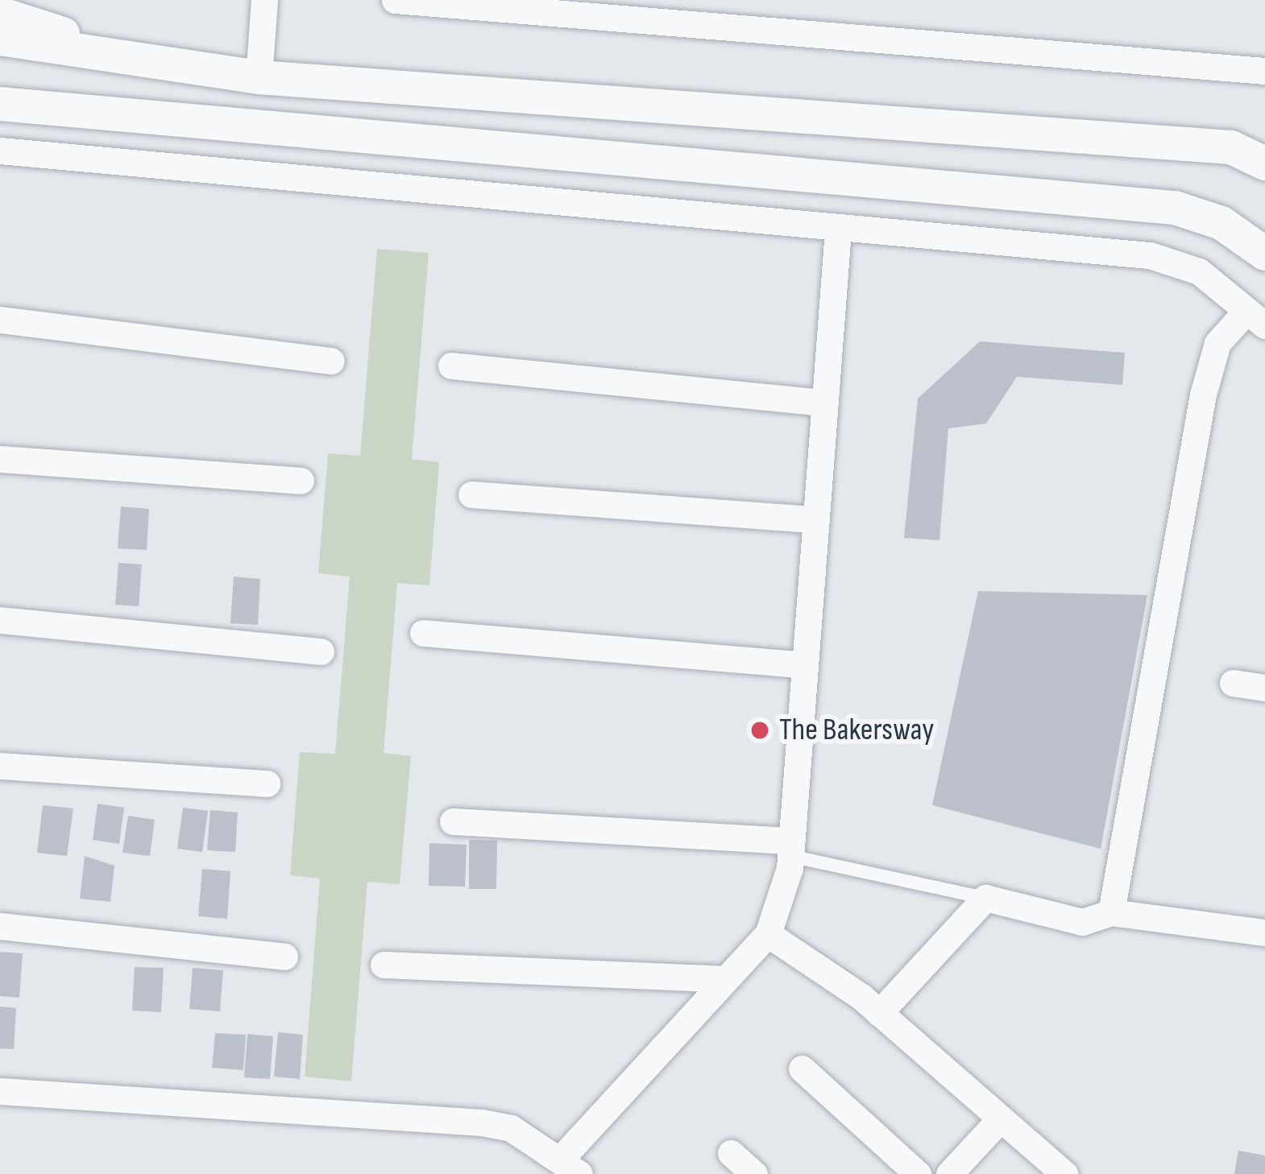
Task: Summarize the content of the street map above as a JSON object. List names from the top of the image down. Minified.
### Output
{"places":["The Bakersway"]}
